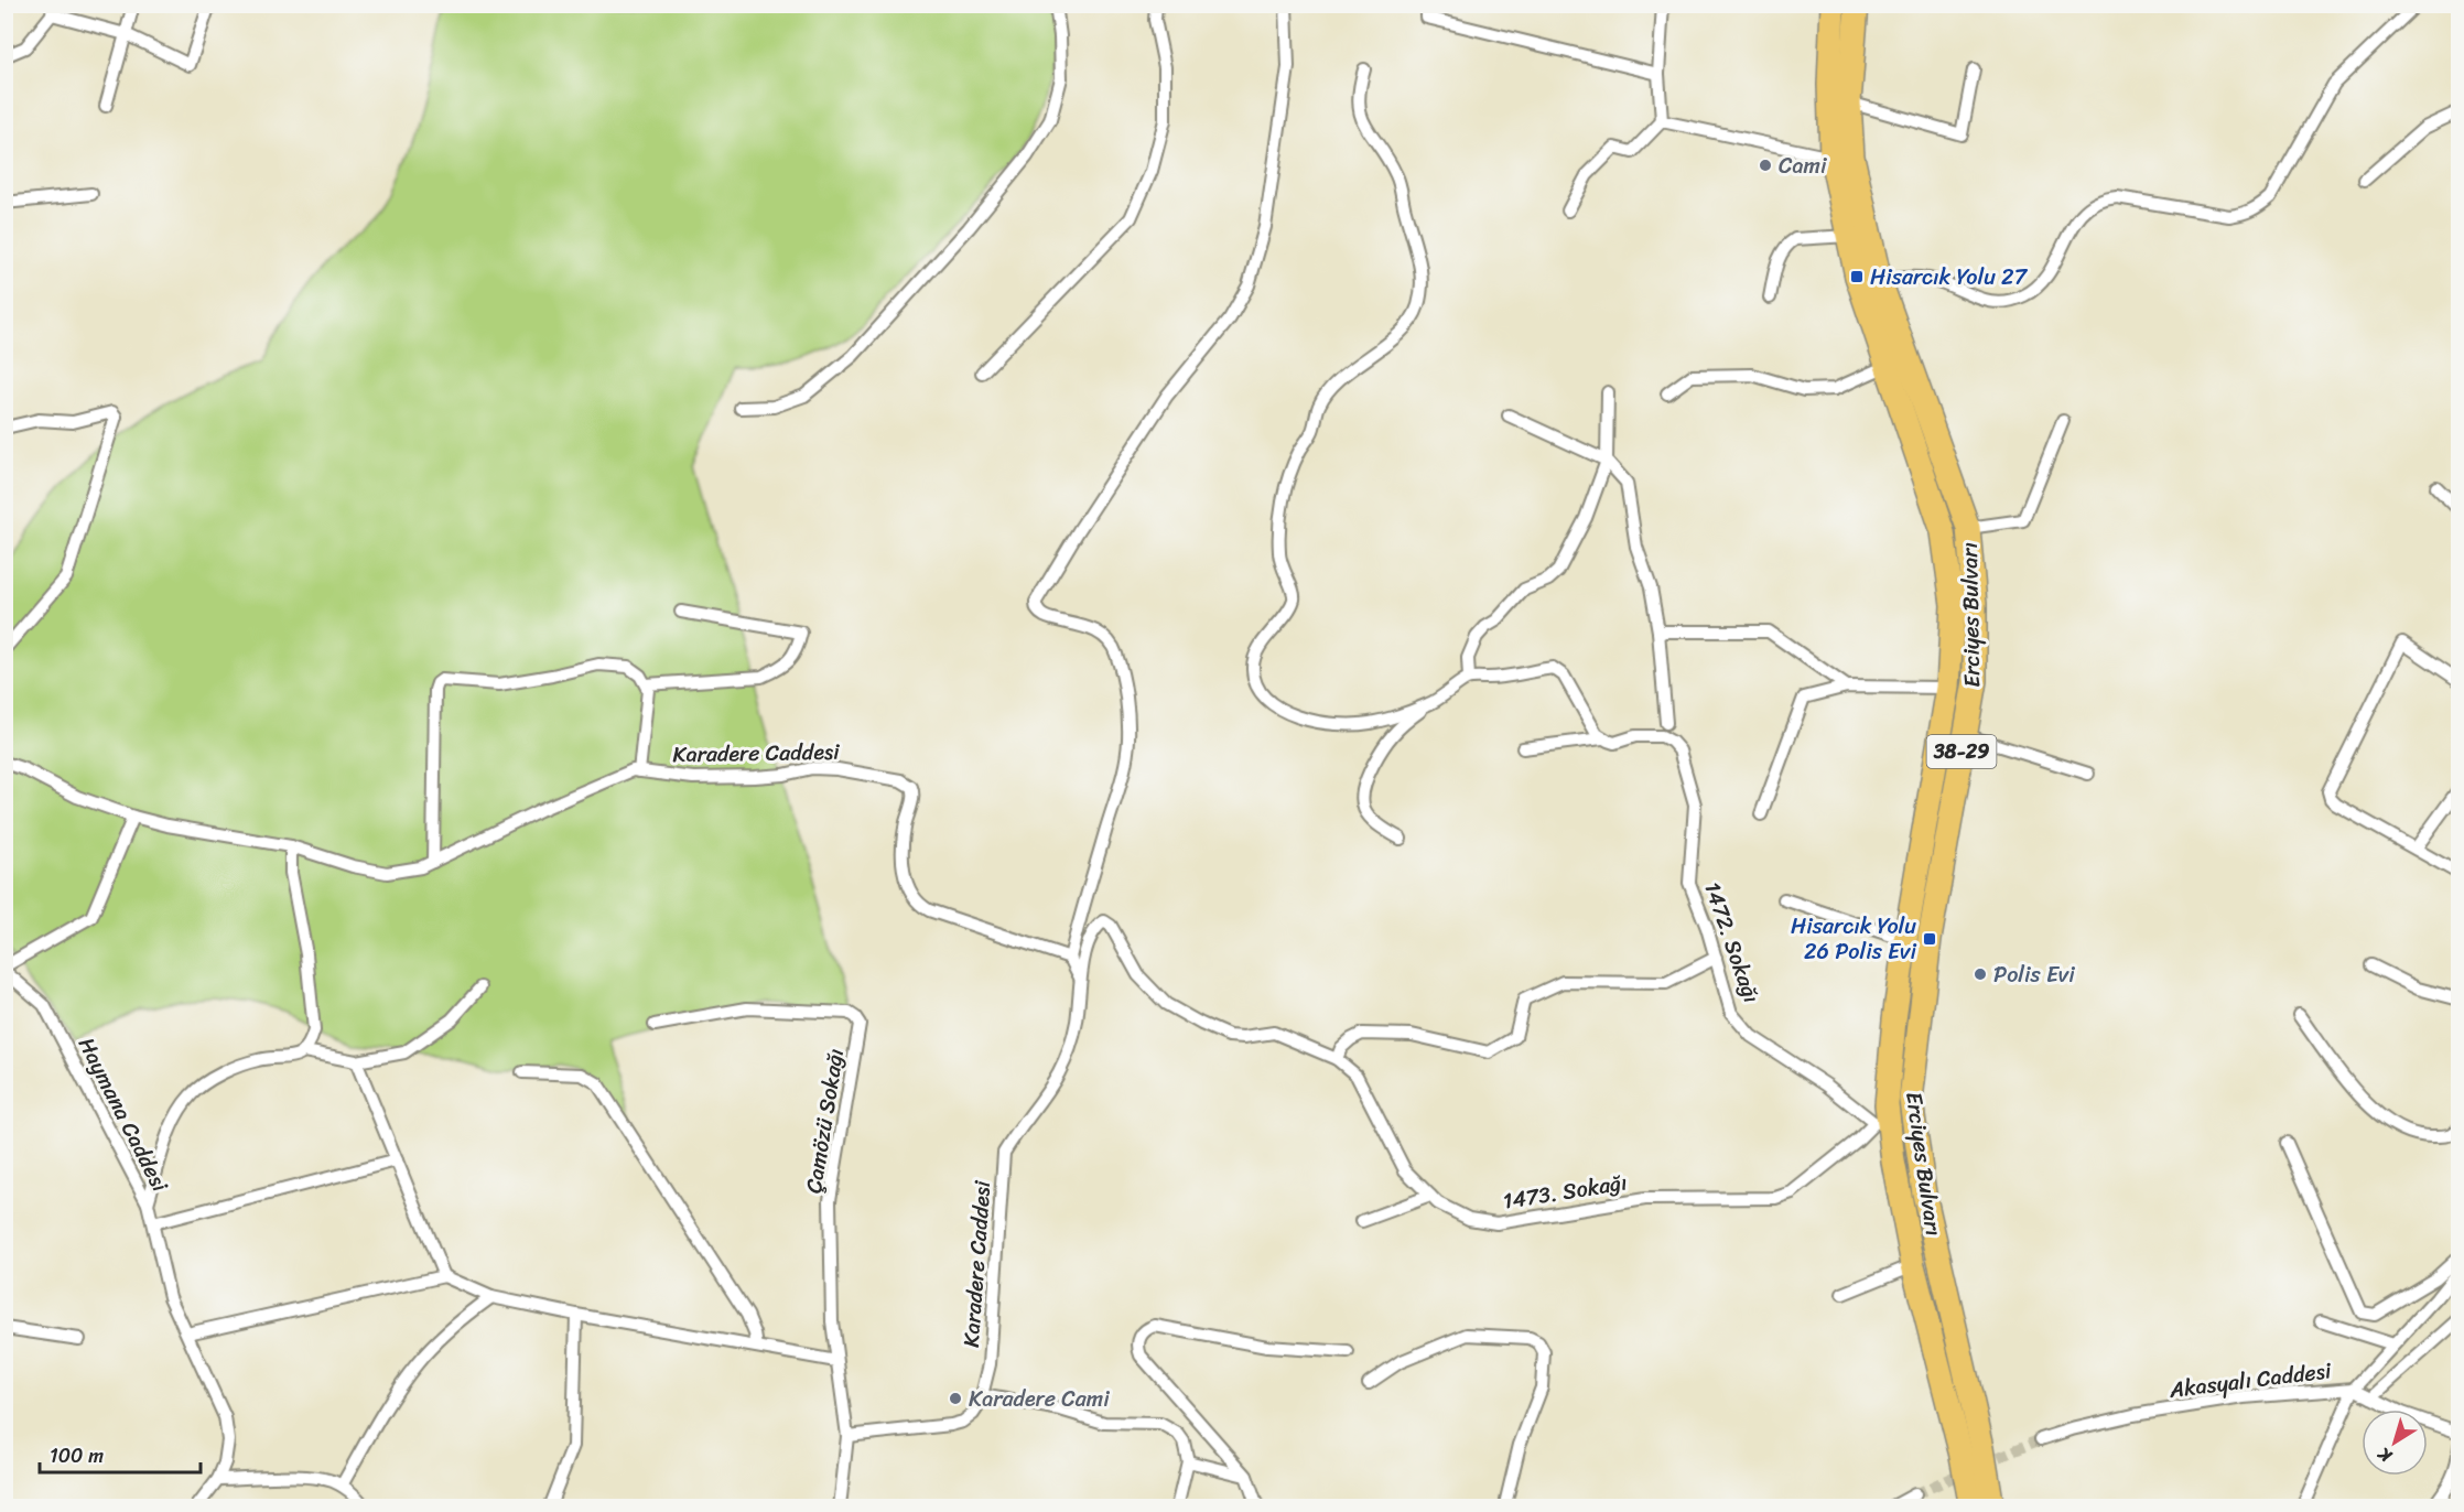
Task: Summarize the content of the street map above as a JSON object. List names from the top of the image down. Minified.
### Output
{"streets":{"highway":["Erciyes Bulvarı","38-29"],"street":["Karadere Caddesi","1472. Sokağı","Haymana Caddesi","Çamözü Sokağı","1473. Sokağı","Akasyalı Caddesi"]},"crossings":[["Erciyes Bulvarı","1472. Sokağı"],["Erciyes Bulvarı","1473. Sokağı"],["Karadere Caddesi","Çamözü Sokağı"],["Karadere Caddesi","1473. Sokağı"],["1472. Sokağı","1473. Sokağı"]],"places":{"other":["Cami","Polis Evi","Karadere Cami"],"transit":["Hisarcık Yolu 27","Hisarcık Yolu 26 Polis Evi"]},"scale_bar":"100 m","north":"bottom left"}
